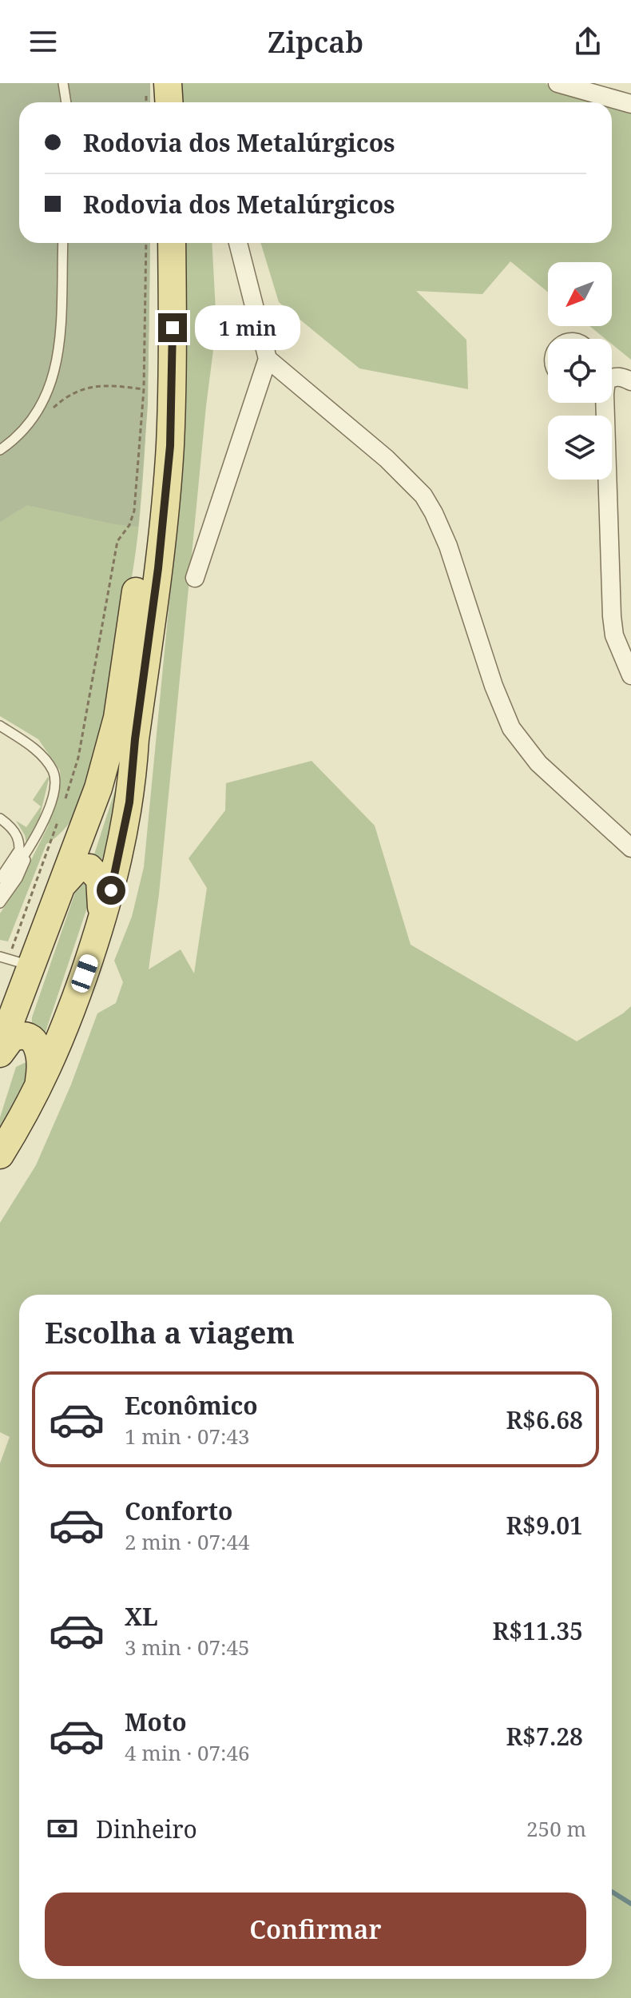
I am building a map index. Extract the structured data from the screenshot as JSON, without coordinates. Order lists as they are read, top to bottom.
{
  "north": "bottom left",
  "page": {
    "header": "Zipcab",
    "banner": ["Rodovia dos Metalúrgicos", "Rodovia dos Metalúrgicos"],
    "bubble": "1 min",
    "heading": "Escolha a viagem",
    "list": [
      {
        "name": "Econômico",
        "note": "1 min · 07:43",
        "value": "R$6.68"
      },
      {
        "name": "Conforto",
        "note": "2 min · 07:44",
        "value": "R$9.01"
      },
      {
        "name": "XL",
        "note": "3 min · 07:45",
        "value": "R$11.35"
      },
      {
        "name": "Moto",
        "note": "4 min · 07:46",
        "value": "R$7.28"
      }
    ],
    "pay": ["Dinheiro", "250 m"],
    "buttons": "Confirmar"
  }
}
